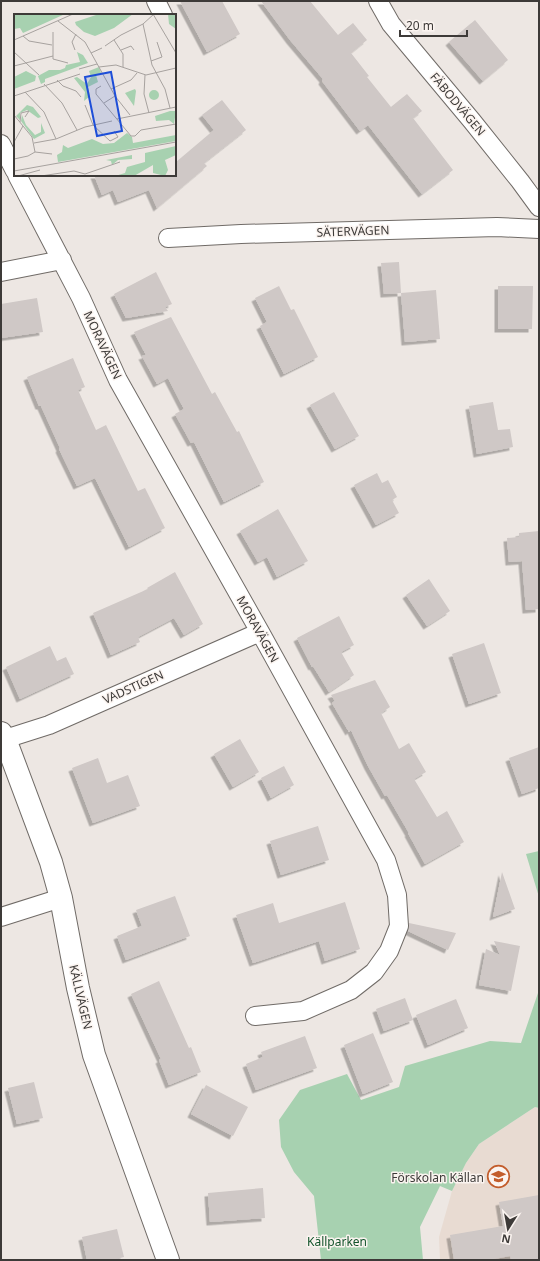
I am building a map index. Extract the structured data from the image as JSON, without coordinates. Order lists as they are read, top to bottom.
{
  "streets": {
    "street": [
      "FÄBODVÄGEN",
      "SÄTERVÄGEN",
      "MORAVÄGEN",
      "VADSTIGEN",
      "KÄLLVÄGEN"
    ]
  },
  "crossings": [
    ["MORAVÄGEN", "VADSTIGEN"],
    ["VADSTIGEN", "KÄLLVÄGEN"]
  ],
  "parks": ["Källparken"],
  "places": {
    "school or university": ["Förskolan Källan"]
  },
  "scale_bar": "20 m",
  "north": "bottom"
}
